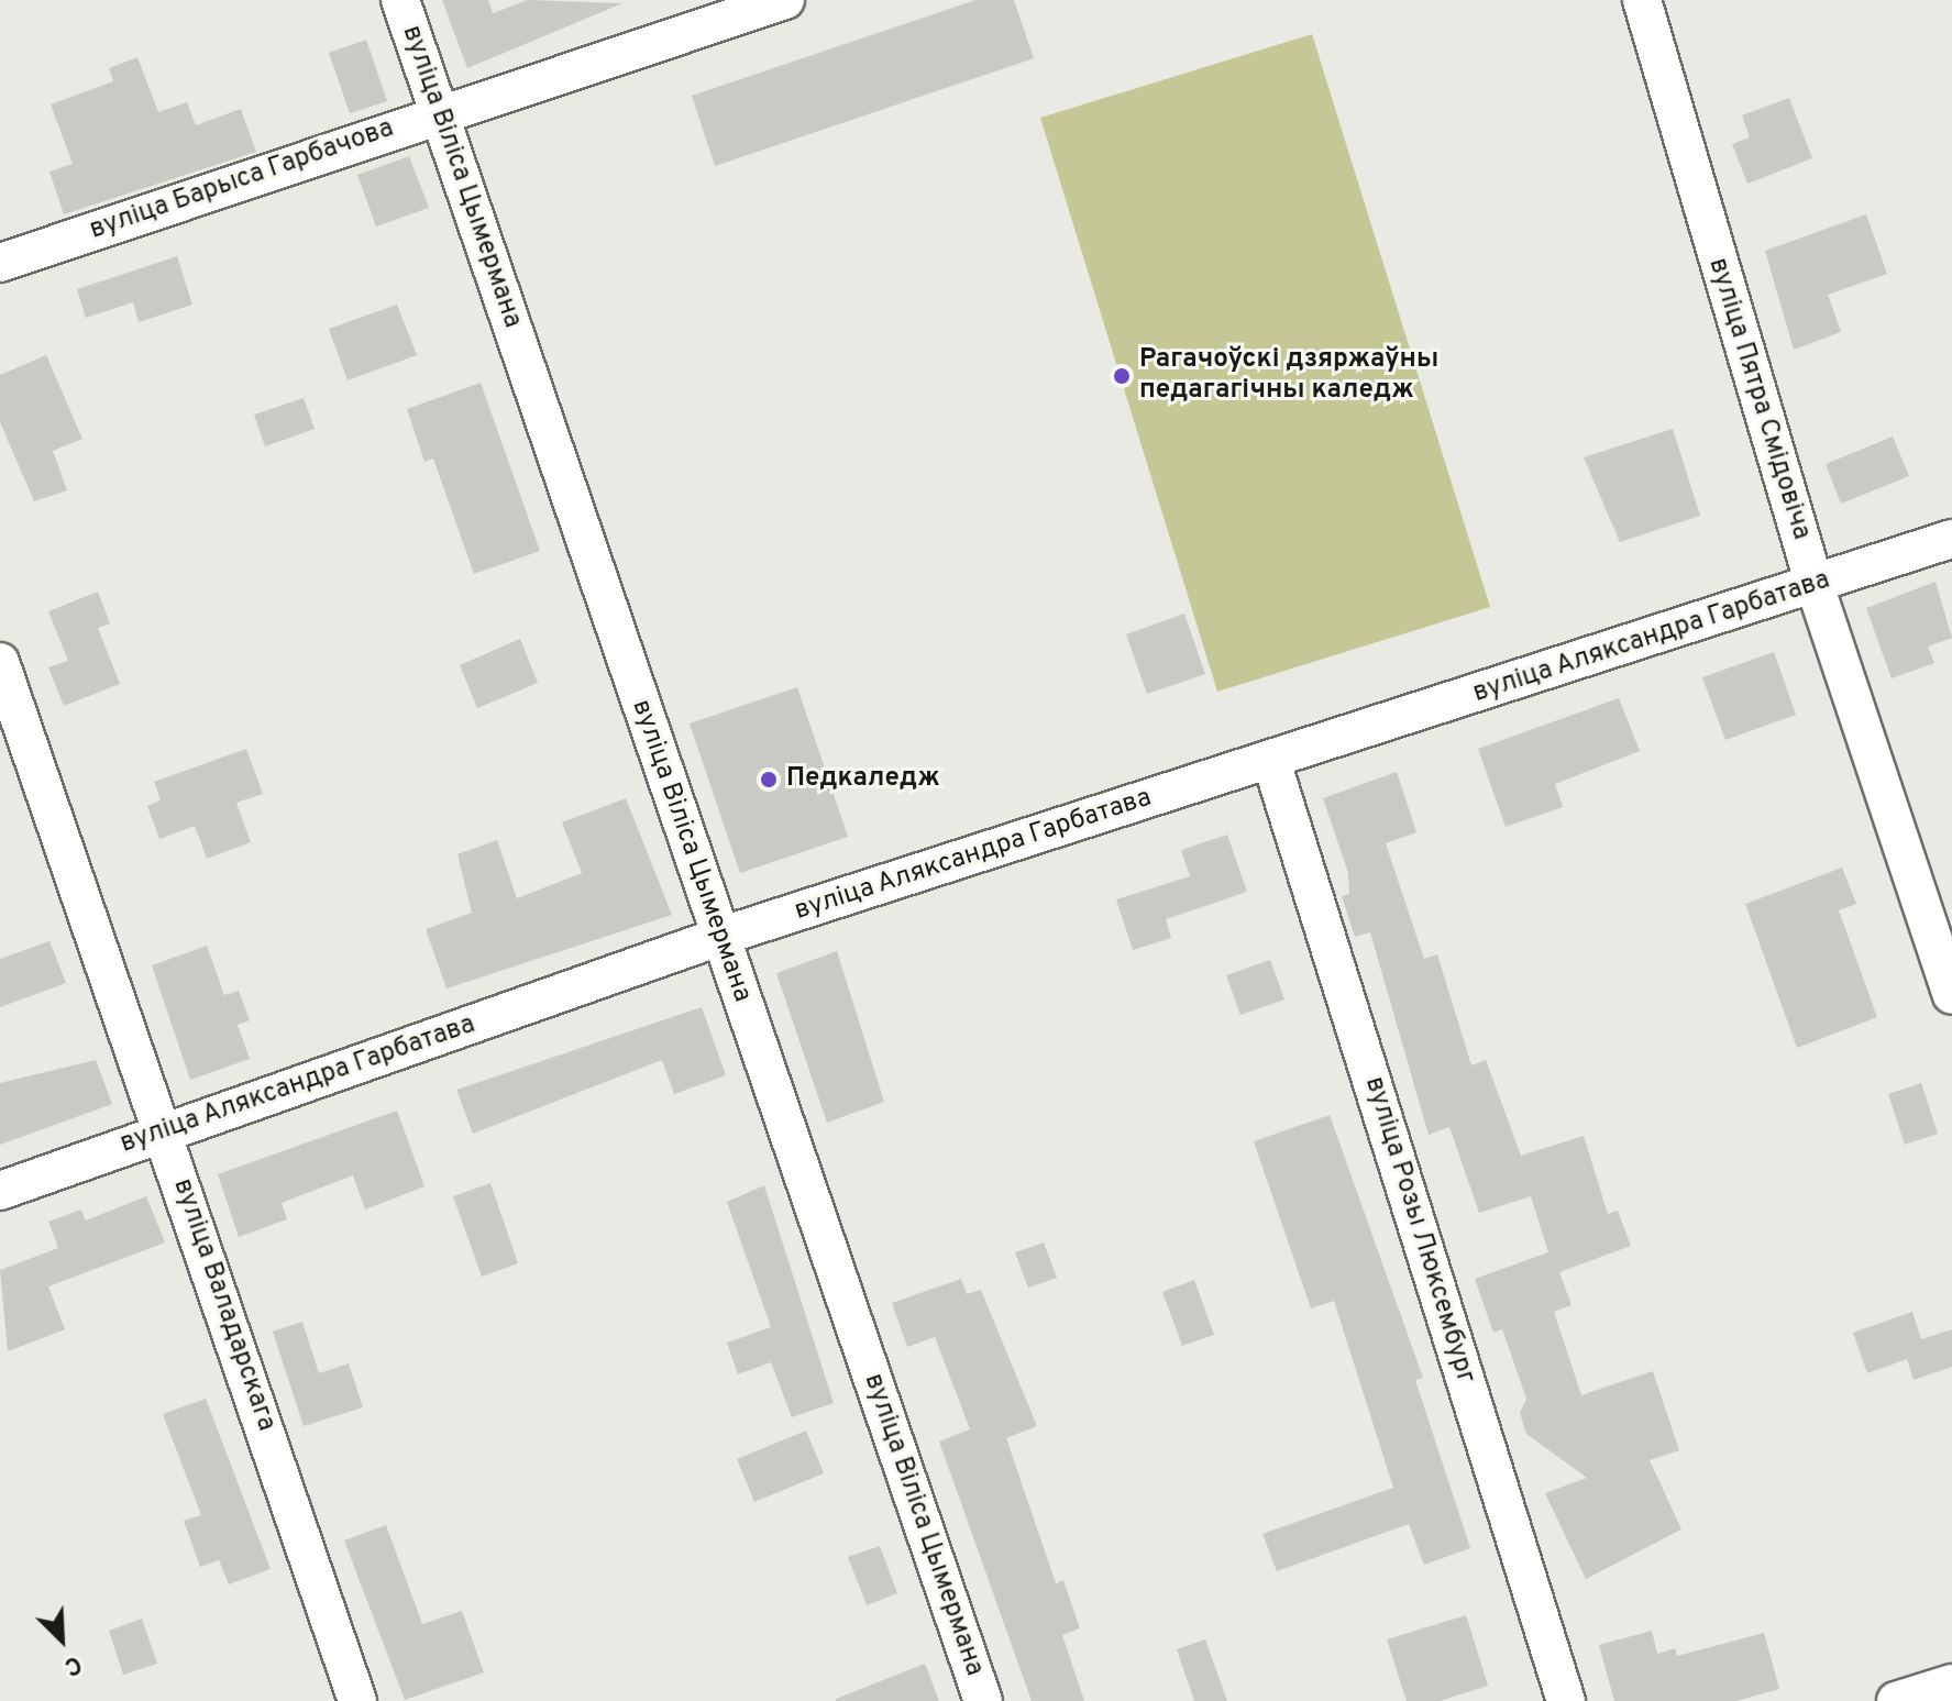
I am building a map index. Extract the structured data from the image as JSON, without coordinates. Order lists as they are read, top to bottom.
{
  "streets": {
    "street": [
      "вуліца Віліса Цымермана",
      "вуліца Барыса Гарбачова",
      "вуліца Пятра Смідовіча",
      "вуліца Аляксандра Гарбатава",
      "вуліца Розы Люксембург",
      "вуліца Валадарскага"
    ]
  },
  "crossings": [
    ["вуліца Віліса Цымермана", "вуліца Барыса Гарбачова"],
    ["вуліца Віліса Цымермана", "вуліца Аляксандра Гарбатава"],
    ["вуліца Пятра Смідовіча", "вуліца Аляксандра Гарбатава"],
    ["вуліца Аляксандра Гарбатава", "вуліца Розы Люксембург"],
    ["вуліца Аляксандра Гарбатава", "вуліца Валадарскага"]
  ],
  "places": ["Рагачоўскі дзяржаўны педагагічны каледж", "Педкаледж"],
  "north": "bottom right"
}
